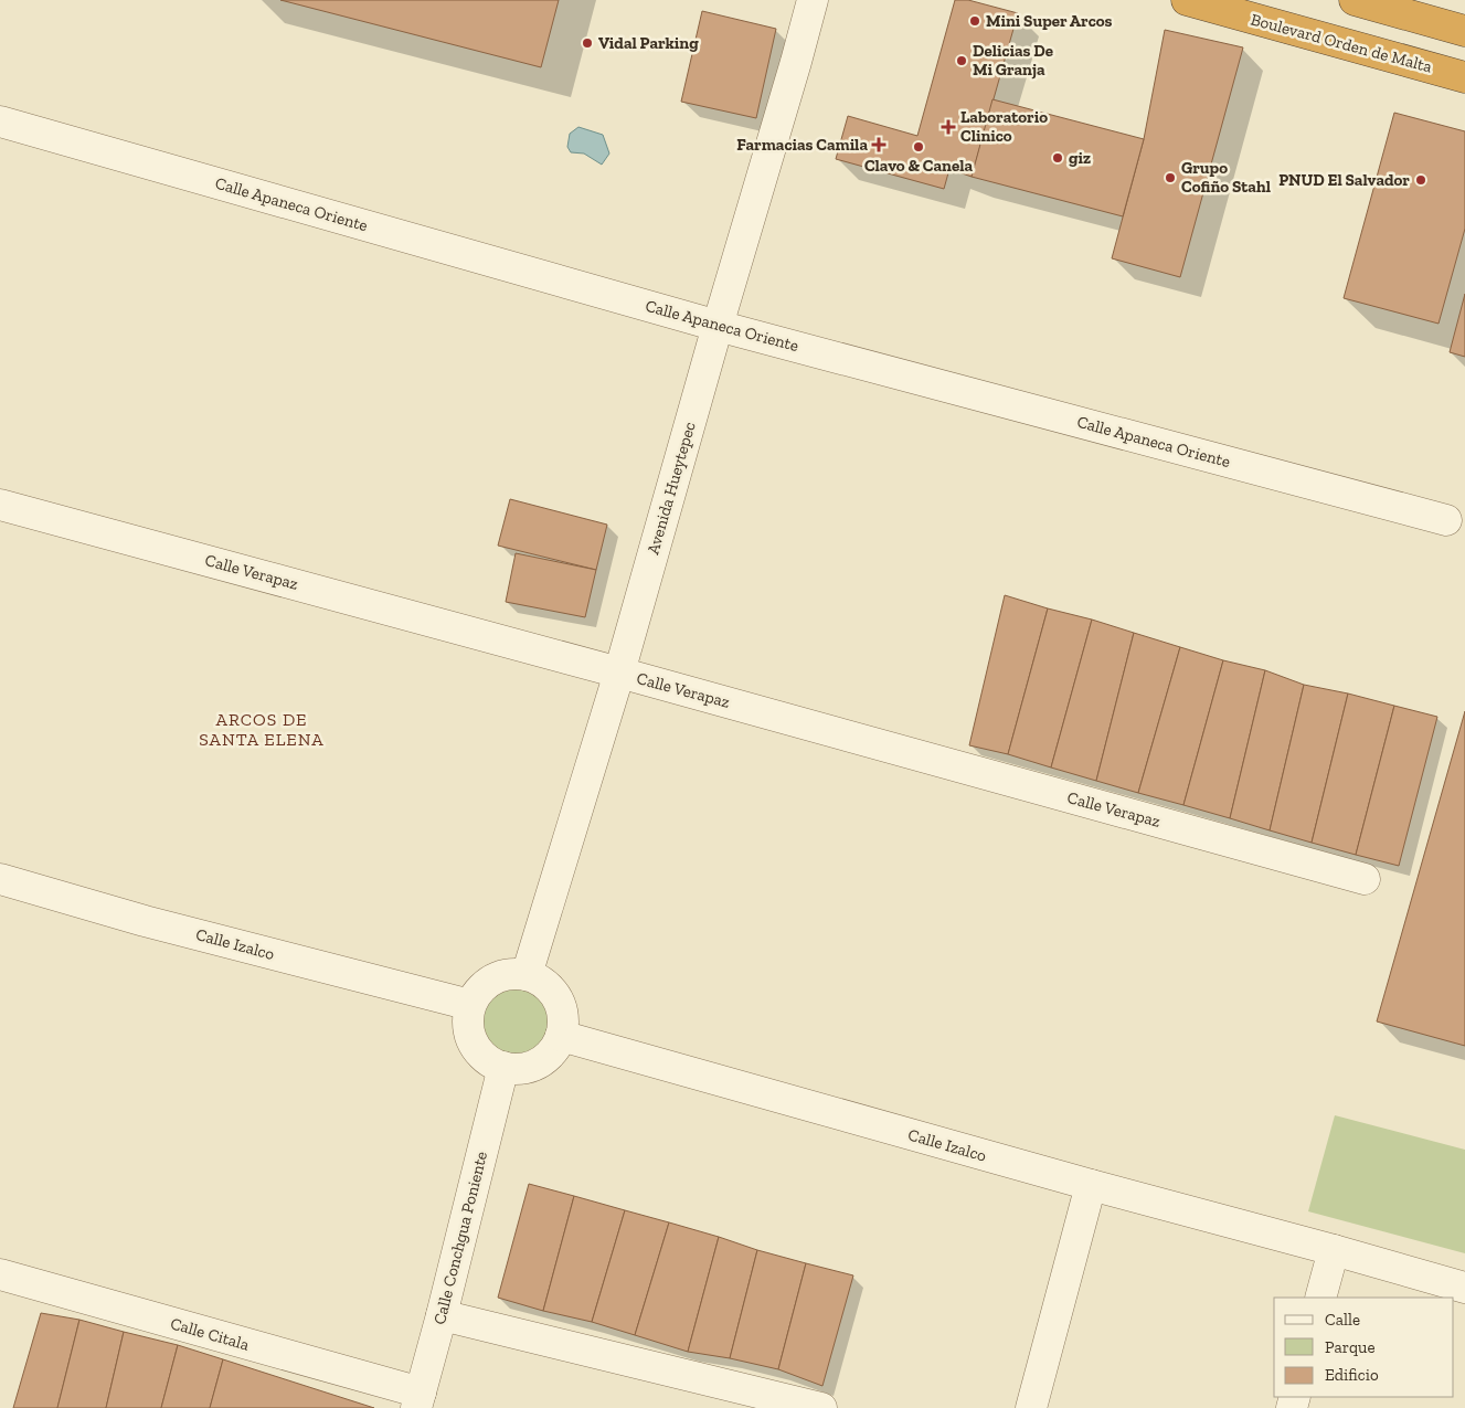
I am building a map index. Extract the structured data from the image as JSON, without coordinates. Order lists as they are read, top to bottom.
{
  "streets": {
    "highway": ["Boulevard Orden de Malta"],
    "street": [
      "Calle Apaneca Oriente",
      "Avenida Hueytepec",
      "Calle Verapaz",
      "Calle Izalco",
      "Calle Conchgua Poniente",
      "Calle Citala"
    ]
  },
  "crossings": [
    ["Calle Apaneca Oriente", "Avenida Hueytepec"],
    ["Avenida Hueytepec", "Calle Verapaz"],
    ["Avenida Hueytepec", "Calle Izalco"],
    ["Avenida Hueytepec", "Calle Conchgua Poniente"],
    ["Calle Izalco", "Calle Conchgua Poniente"],
    ["Calle Conchgua Poniente", "Calle Citala"]
  ],
  "districts": ["ARCOS DE SANTA ELENA"],
  "places": {
    "other": [
      "Mini Super Arcos",
      "Vidal Parking",
      "Delicias De Mi Granja",
      "Clavo & Canela",
      "giz",
      "Grupo Cofiño Stahl",
      "PNUD El Salvador"
    ],
    "health": ["Laboratorio Clinico", "Farmacias Camila"]
  },
  "legend": ["Calle", "Parque", "Edificio"]
}
